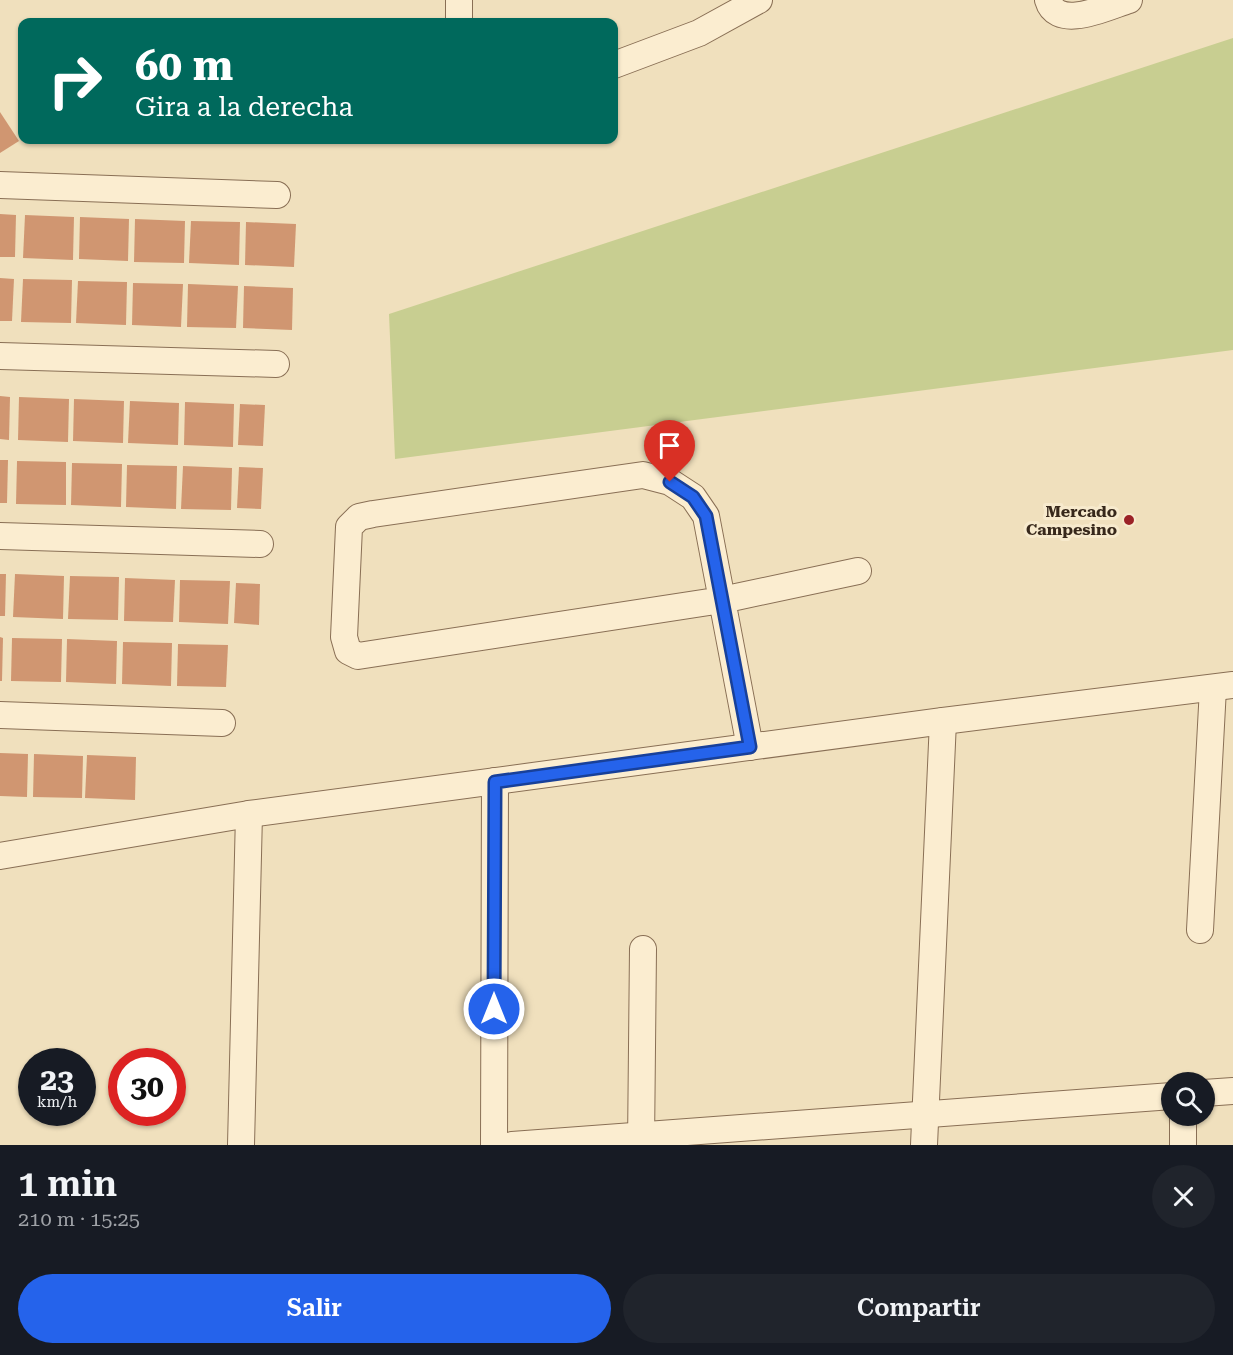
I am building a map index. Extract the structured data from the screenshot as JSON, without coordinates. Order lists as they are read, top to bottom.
{
  "places": ["Mercado Campesino"],
  "page": {
    "turn": ["60 m", "Gira a la derecha"],
    "speed": "23 km/h",
    "limit": "30",
    "heading": ["1 min", "210 m · 15:25"],
    "buttons": ["Salir", "Compartir"]
  }
}
